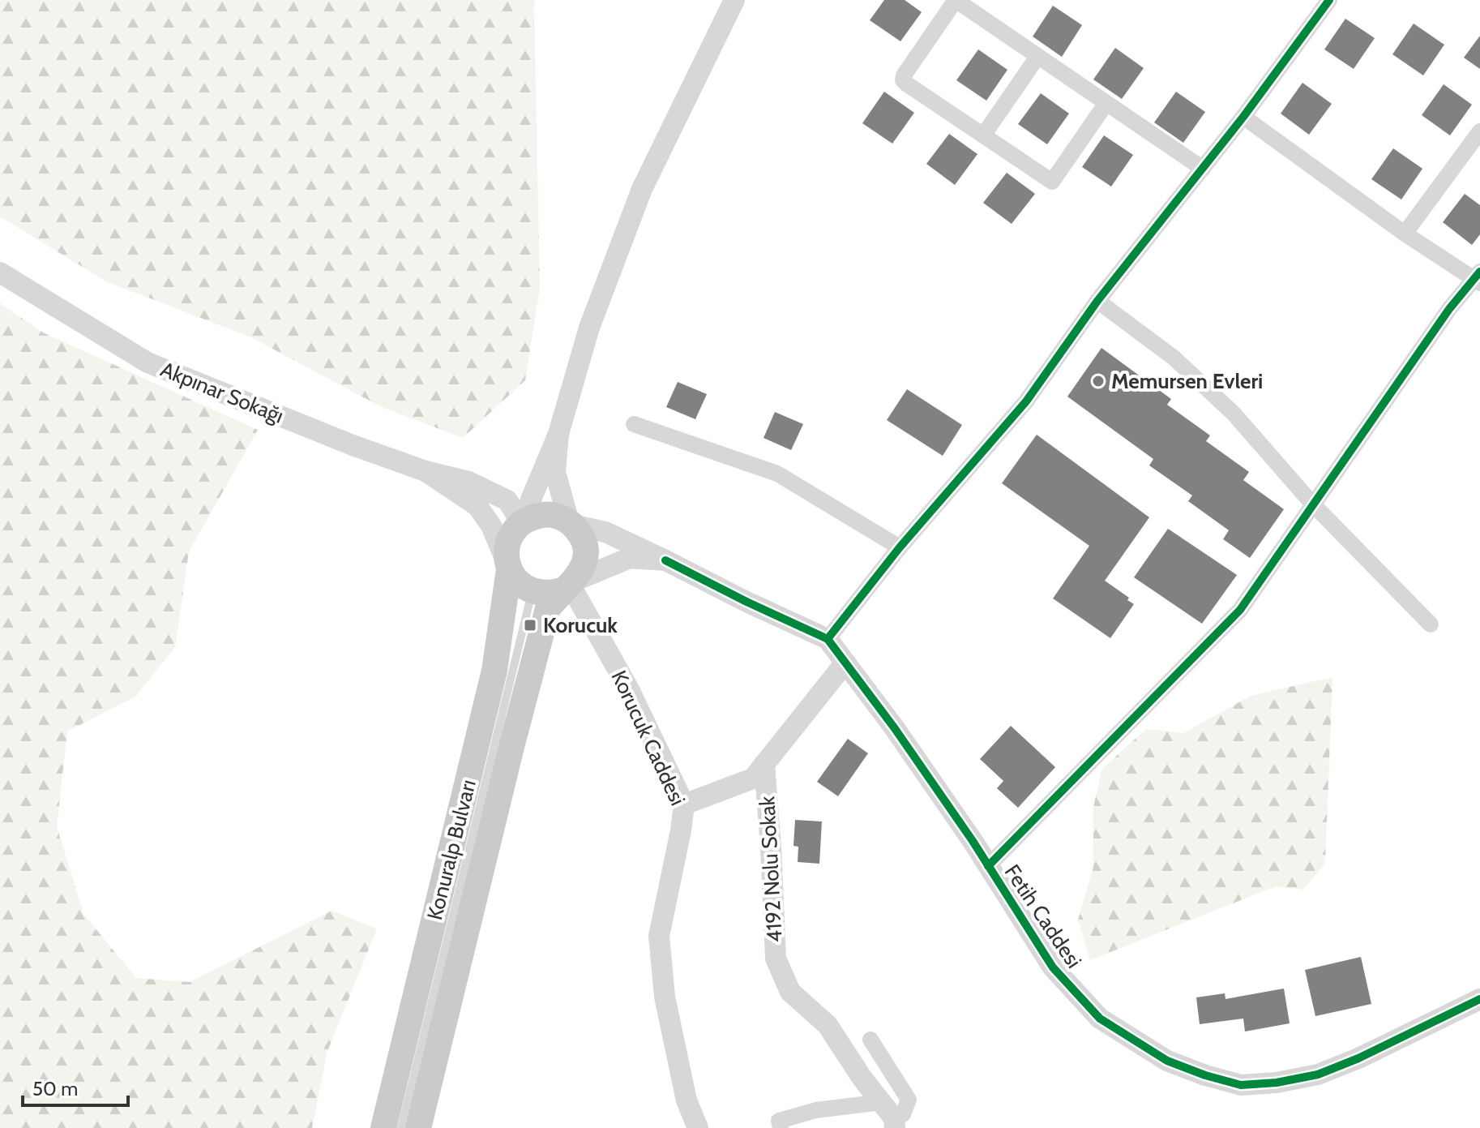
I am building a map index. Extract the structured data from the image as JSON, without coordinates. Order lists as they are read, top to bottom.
{
  "streets": {
    "main road": ["Konuralp Bulvarı"],
    "street": [
      "Akpınar Sokağı",
      "Korucuk Caddesi",
      "4192 Nolu Sokak",
      "Fetih Caddesi"
    ]
  },
  "crossings": [
    ["Akpınar Sokağı", "Korucuk Caddesi"],
    ["Akpınar Sokağı", "Konuralp Bulvarı"],
    ["Akpınar Sokağı", "Fetih Caddesi"],
    ["Korucuk Caddesi", "Konuralp Bulvarı"],
    ["Korucuk Caddesi", "Fetih Caddesi"],
    ["Konuralp Bulvarı", "Fetih Caddesi"]
  ],
  "places": {
    "other": ["Memursen Evleri"],
    "transit": ["Korucuk"]
  },
  "scale_bar": "50 m"
}
